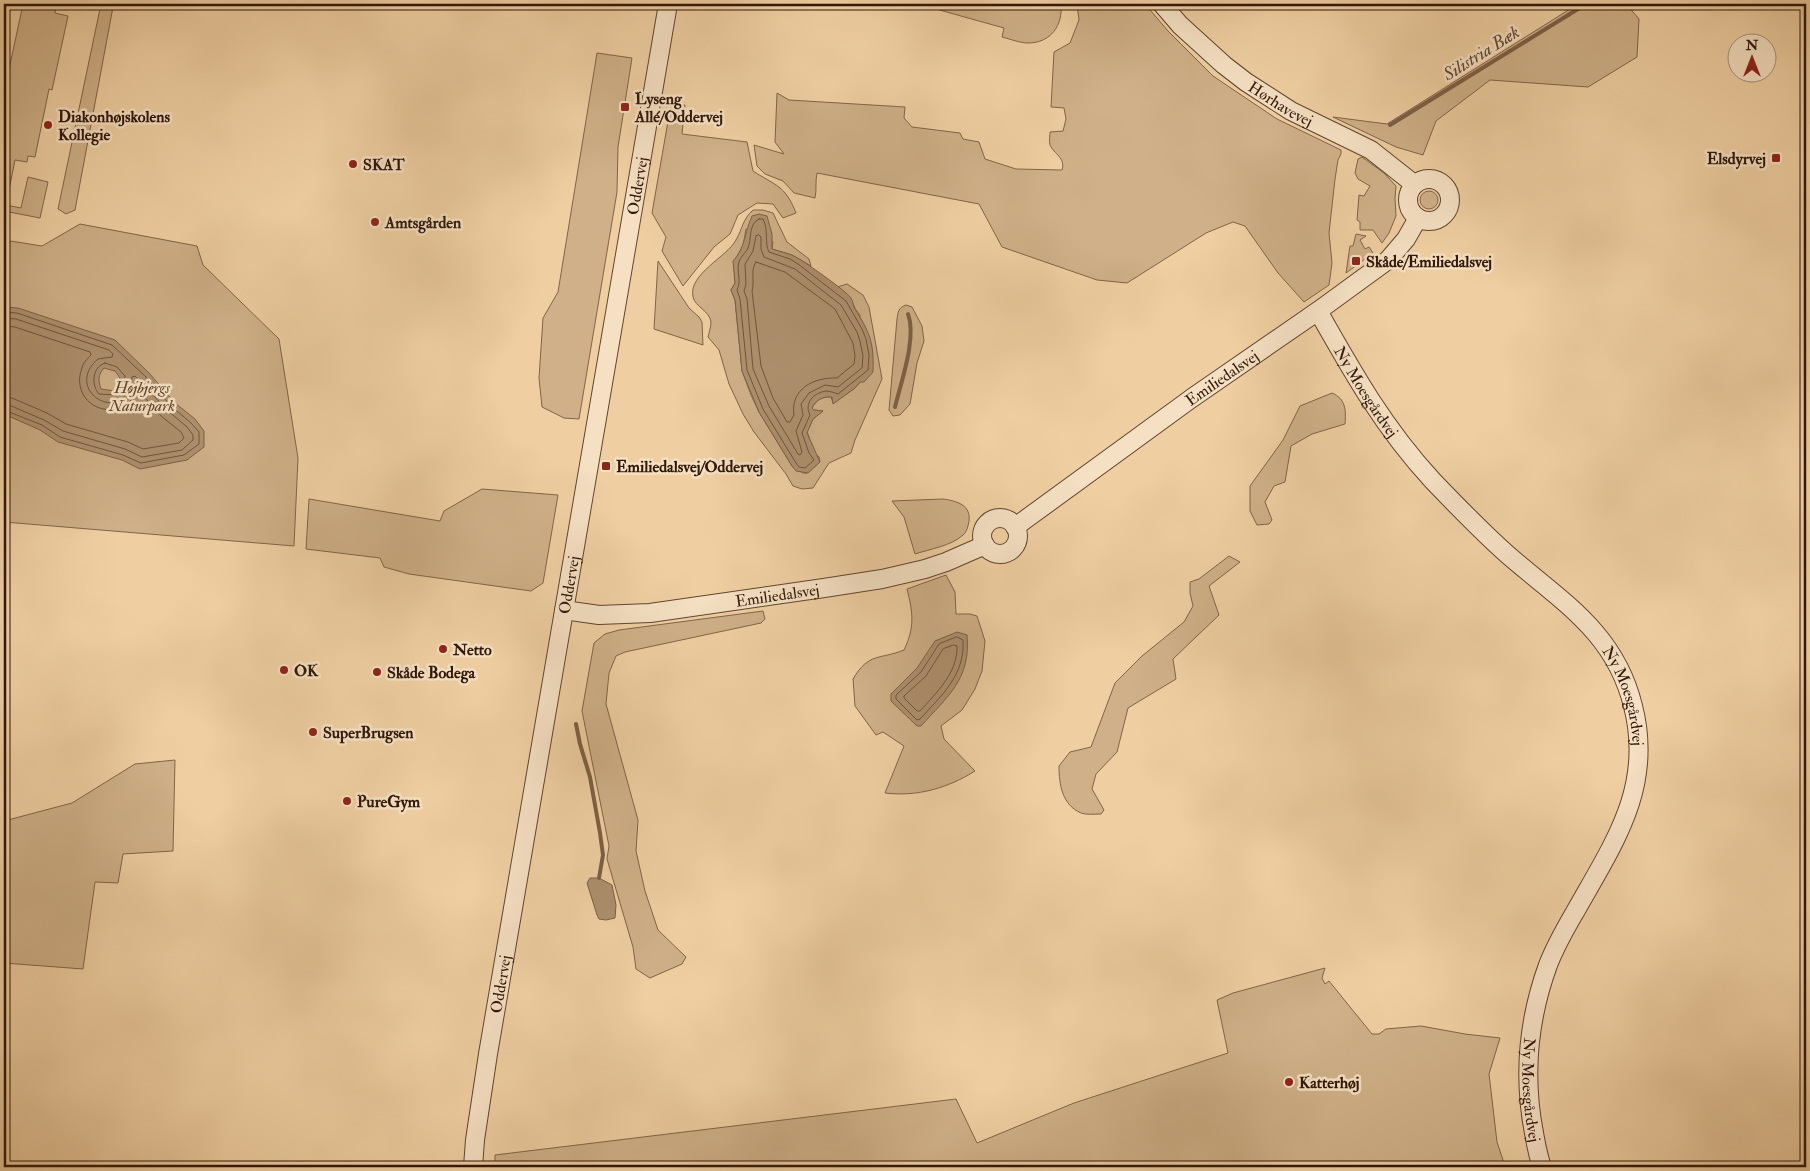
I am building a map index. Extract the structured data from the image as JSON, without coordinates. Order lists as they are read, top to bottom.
{
  "streets": {
    "street": [
      "Hørhavevej",
      "Oddervej",
      "Emiliedalsvej",
      "Ny Moesgårdvej"
    ]
  },
  "crossings": [
    ["Hørhavevej", "Emiliedalsvej"],
    ["Oddervej", "Emiliedalsvej"],
    ["Emiliedalsvej", "Ny Moesgårdvej"]
  ],
  "water": ["Silistria Bæk"],
  "parks": ["Højbjergs Naturpark"],
  "places": {
    "transit": [
      "Lyseng Allé/Oddervej",
      "Elsdyrvej",
      "Skåde/Emiliedalsvej",
      "Emiliedalsvej/Oddervej"
    ],
    "other": [
      "Diakonhøjskolens Kollegie",
      "SKAT",
      "Amtsgården",
      "Netto",
      "OK",
      "Skåde Bodega",
      "SuperBrugsen",
      "PureGym",
      "Katterhøj"
    ]
  },
  "north": "top"
}
